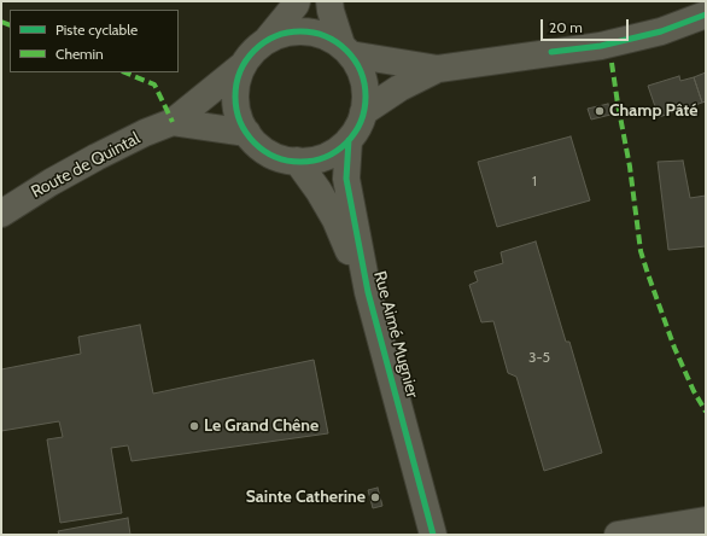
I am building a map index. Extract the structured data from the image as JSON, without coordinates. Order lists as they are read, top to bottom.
{
  "streets": {
    "street": ["Route de Quintal", "Rue Aimé Mugnier"]
  },
  "crossings": [
    ["Route de Quintal", "Rue Aimé Mugnier"]
  ],
  "places": ["Champ Pâté", "Le Grand Chêne", "Sainte Catherine"],
  "house_numbers": ["1", "3-5"],
  "legend": ["Piste cyclable", "Chemin"],
  "scale_bar": "20 m"
}
